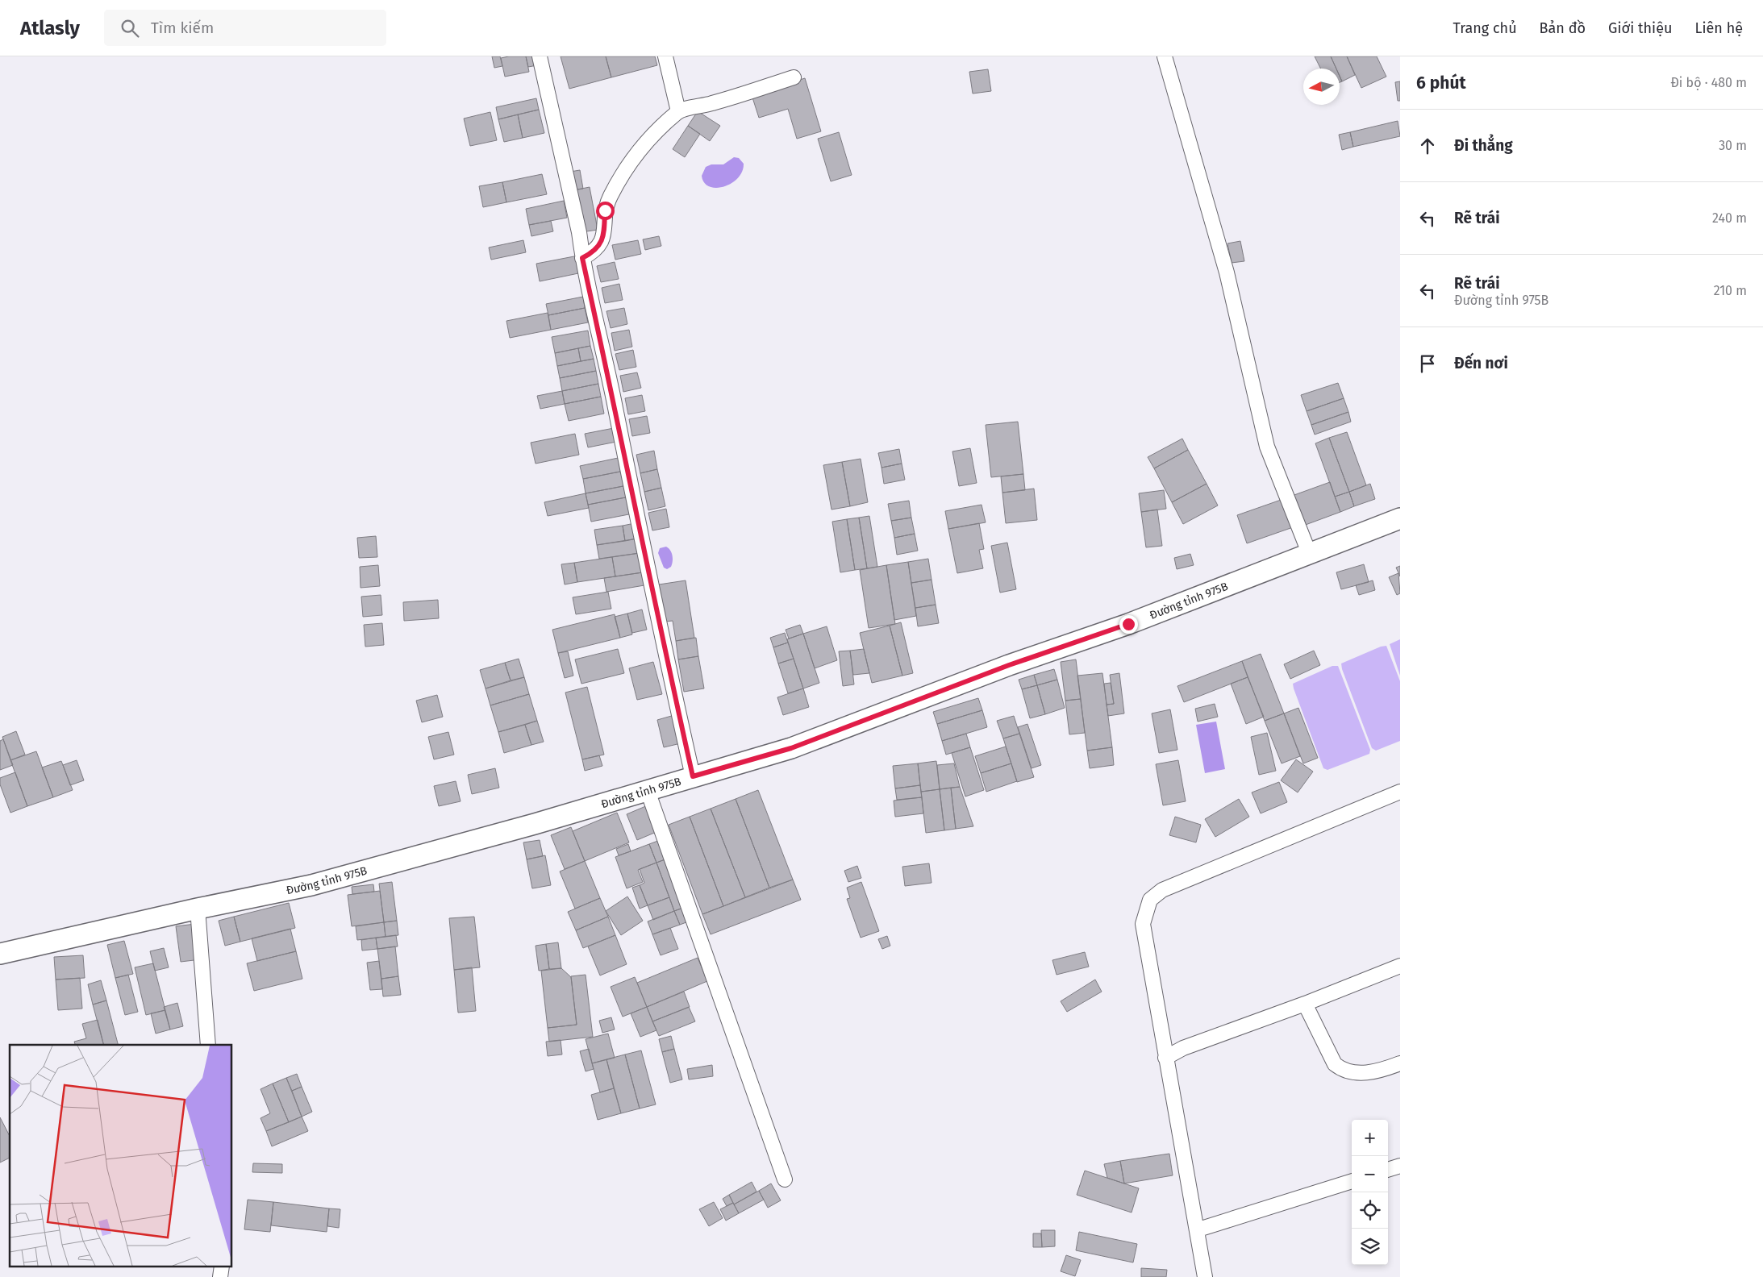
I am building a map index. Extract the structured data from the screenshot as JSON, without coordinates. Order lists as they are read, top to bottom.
{
  "streets": {
    "main road": ["Đường tỉnh 975B"]
  },
  "north": "left",
  "page": {
    "header": "Atlasly",
    "search": "Tìm kiếm",
    "nav": [
      "Trang chủ",
      "Bản đồ",
      "Giới thiệu",
      "Liên hệ"
    ],
    "heading": ["6 phút", "Đi bộ · 480 m"],
    "list": [
      ["Đi thẳng", "30 m"],
      ["Rẽ trái", "240 m"],
      ["Rẽ trái", "Đường tỉnh 975B", "210 m"],
      "Đến nơi"
    ],
    "map_buttons": ["+", "−"]
  }
}
